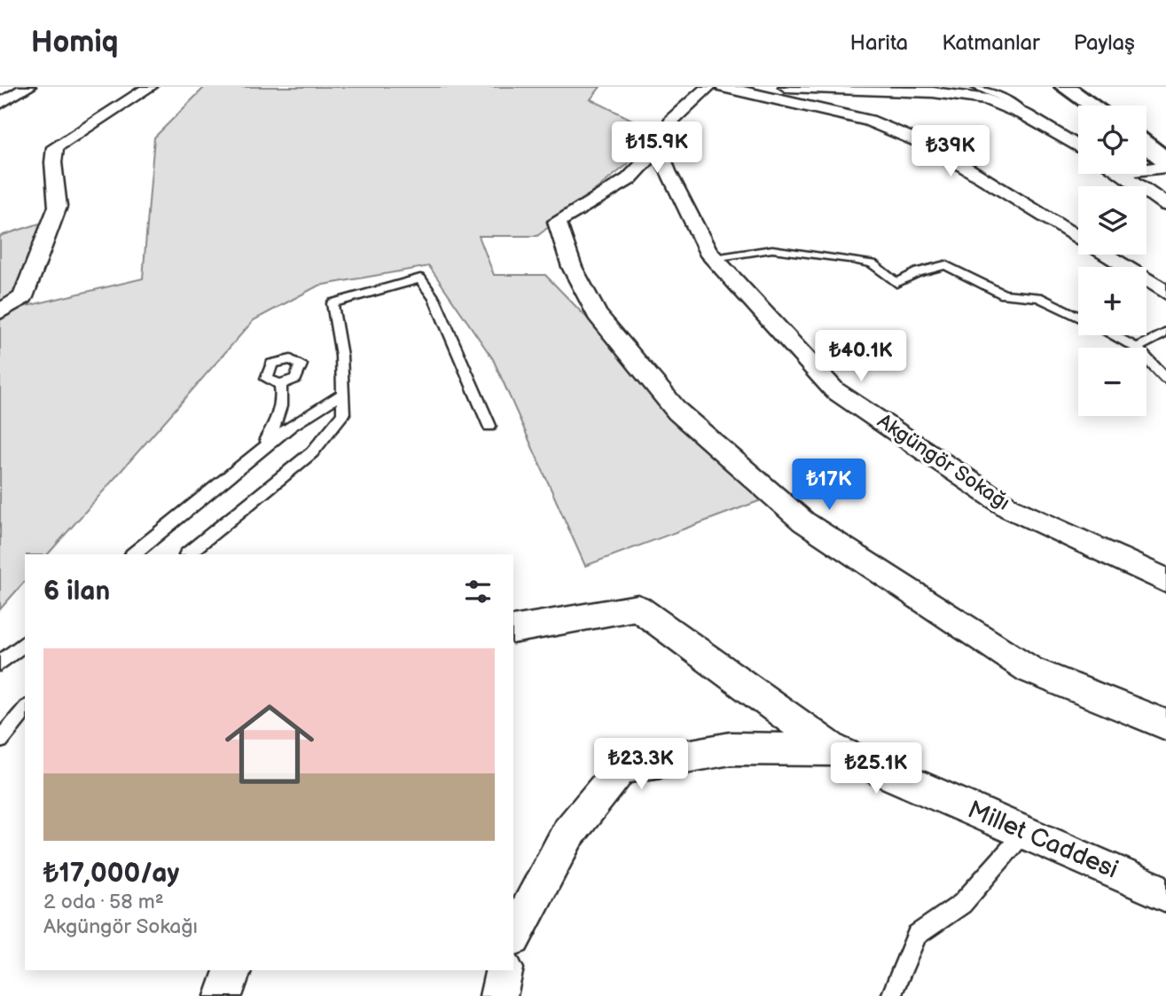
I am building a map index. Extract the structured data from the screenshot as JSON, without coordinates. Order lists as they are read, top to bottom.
{
  "streets": {
    "street": ["Akgüngör Sokağı", "Millet Caddesi"]
  },
  "page": {
    "header": "Homiq",
    "nav": ["Harita", "Katmanlar", "Paylaş"],
    "map_buttons": ["+", "−"],
    "price": [
      "₺15.9K",
      "₺39K",
      "₺40.1K",
      "₺17K",
      "₺23.3K",
      "₺25.1K"
    ],
    "heading": "6 ilan",
    "list": [
      {
        "name": "₺17,000/ay",
        "note": "2 oda · 58 m² · Akgüngör Sokağı"
      }
    ]
  }
}
